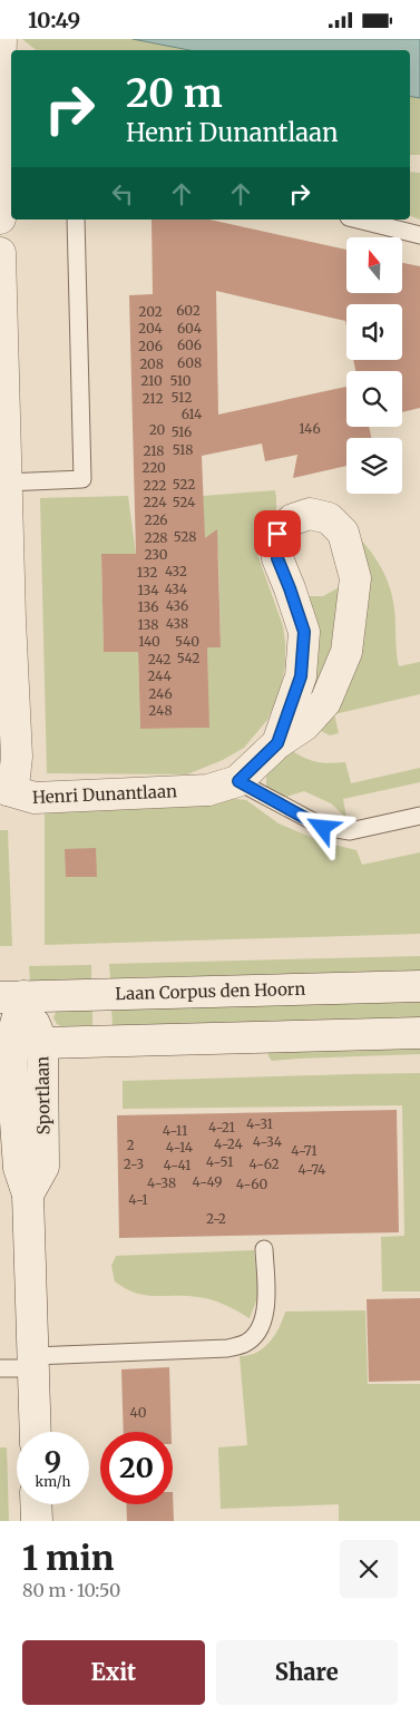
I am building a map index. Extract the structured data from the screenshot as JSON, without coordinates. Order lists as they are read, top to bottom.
{
  "streets": {
    "street": ["Henri Dunantlaan", "Laan Corpus den Hoorn", "Sportlaan"]
  },
  "crossings": [
    ["Laan Corpus den Hoorn", "Sportlaan"]
  ],
  "house_numbers": [
    "602",
    "202",
    "204",
    "604",
    "606",
    "206",
    "608",
    "208",
    "210",
    "510",
    "512",
    "212",
    "614",
    "146",
    "20",
    "516",
    "518",
    "218",
    "220",
    "522",
    "222",
    "224",
    "524",
    "226",
    "528",
    "228",
    "230",
    "432",
    "132",
    "434",
    "134",
    "436",
    "136",
    "438",
    "138",
    "140",
    "540",
    "542",
    "242",
    "244",
    "246",
    "248",
    "4-31",
    "4-21",
    "4-11",
    "4-34",
    "4-24",
    "2",
    "4-14",
    "4-71",
    "4-51",
    "2-3",
    "4-62",
    "4-41",
    "4-74",
    "4-49",
    "4-38",
    "4-60",
    "4-1",
    "2-2",
    "40"
  ],
  "north": "top",
  "page": {
    "status": "10:49",
    "turn": ["20 m", "Henri Dunantlaan"],
    "speed": "9 km/h",
    "limit": "20",
    "heading": ["1 min", "80 m · 10:50"],
    "buttons": ["Exit", "Share"]
  }
}
